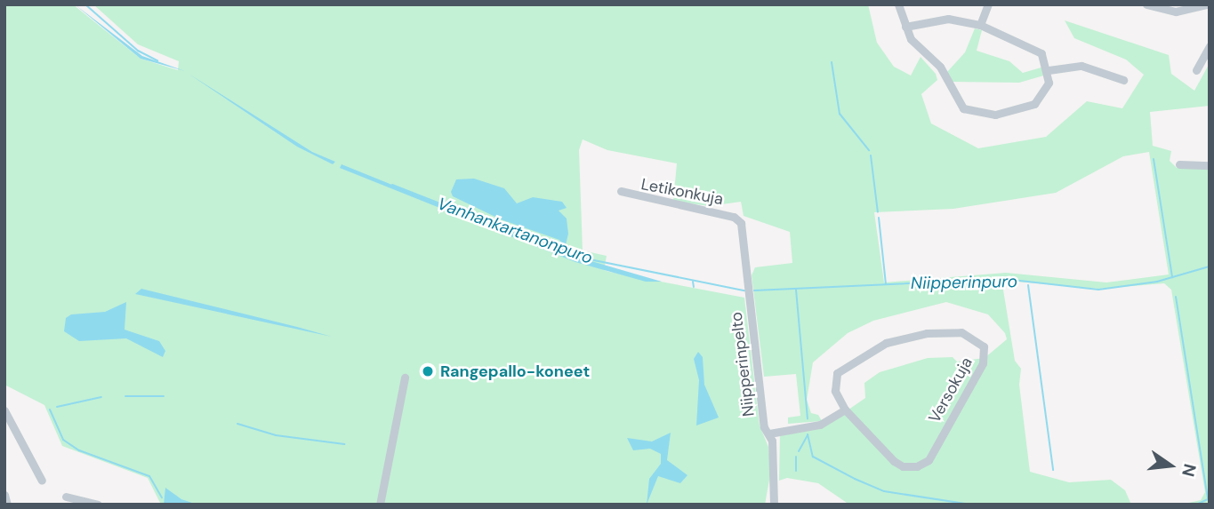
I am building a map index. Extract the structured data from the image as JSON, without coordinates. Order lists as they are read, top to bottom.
{
  "streets": {
    "street": ["Letikonkuja", "Niipperinpelto", "Versokuja"]
  },
  "crossings": [
    ["Letikonkuja", "Niipperinpelto"]
  ],
  "water": ["Vanhankartanonpuro", "Niipperinpuro"],
  "places": ["Rangepallo-koneet"],
  "north": "right"
}
